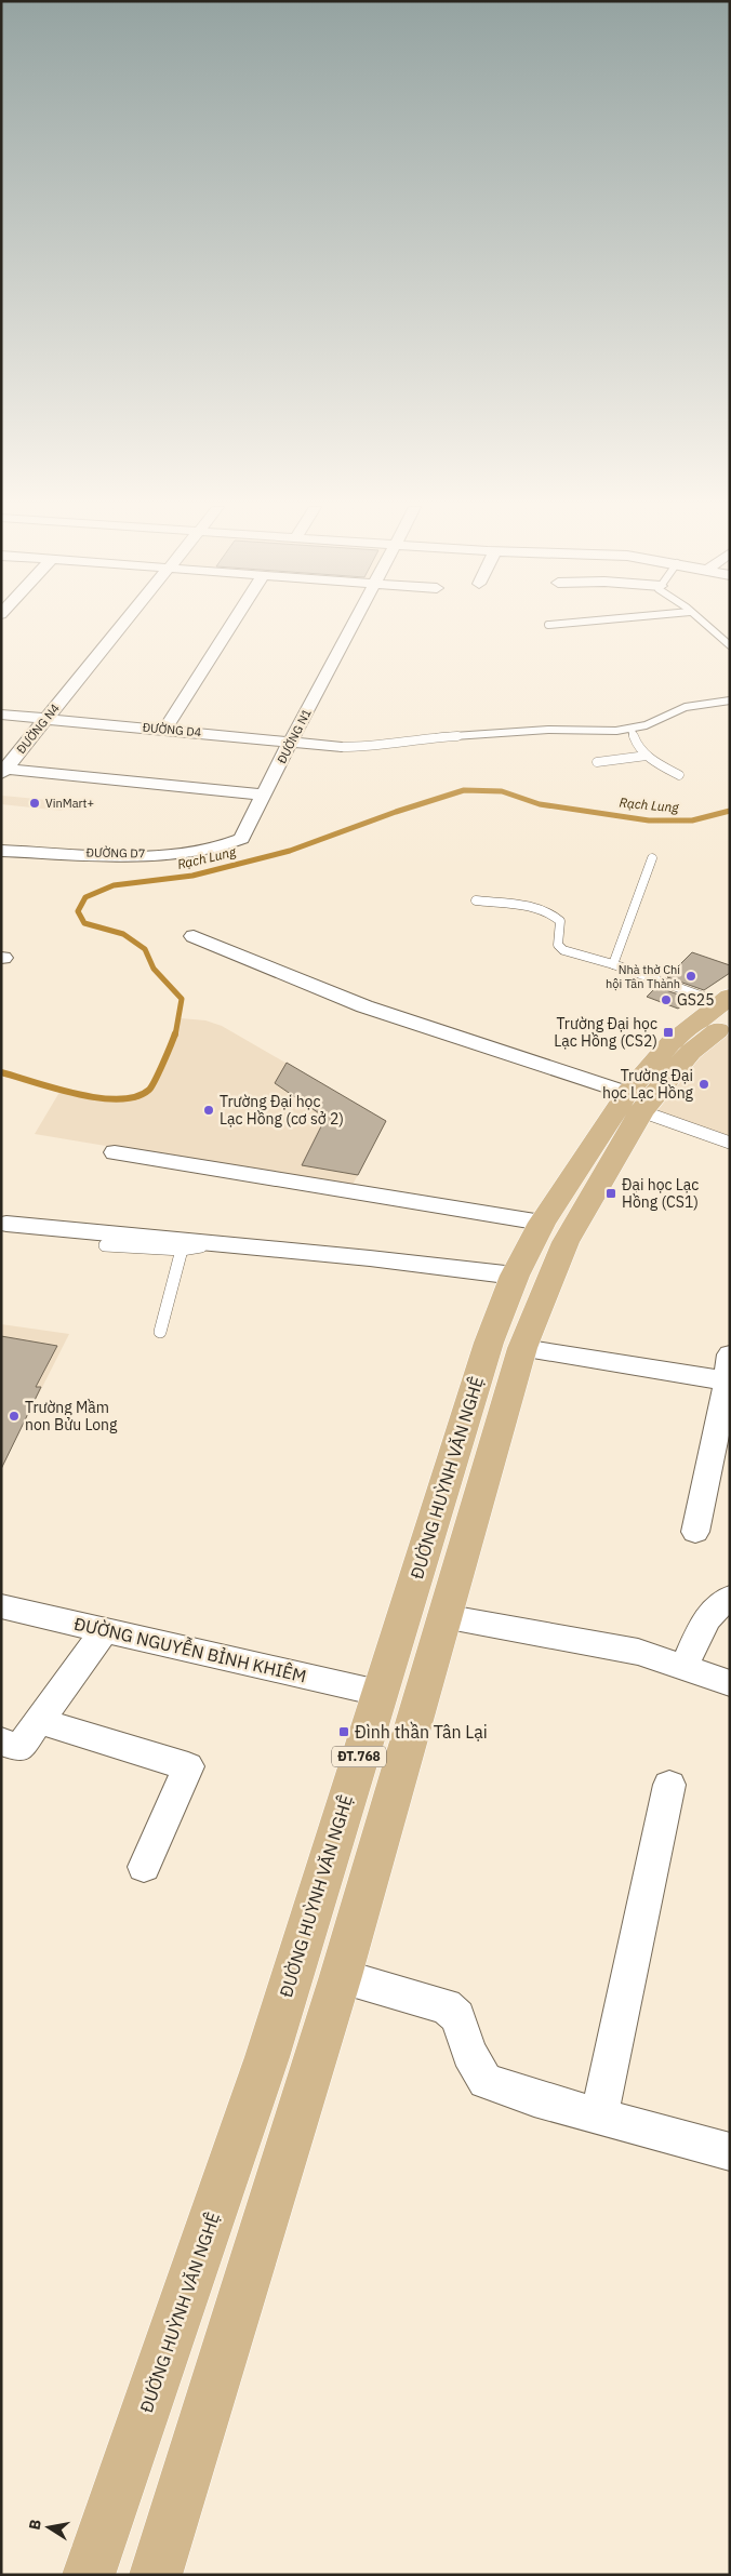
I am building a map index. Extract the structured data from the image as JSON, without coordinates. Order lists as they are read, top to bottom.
{
  "streets": {
    "main road": ["ĐƯỜNG HUỲNH VĂN NGHỆ", "ĐT.768"],
    "street": [
      "ĐƯỜNG N4",
      "ĐƯỜNG D4",
      "ĐƯỜNG N1",
      "ĐƯỜNG D7",
      "ĐƯỜNG NGUYỄN BỈNH KHIÊM"
    ]
  },
  "crossings": [
    ["ĐƯỜNG N4", "ĐƯỜNG D4"],
    ["ĐƯỜNG D4", "ĐƯỜNG N1"],
    ["ĐƯỜNG N1", "ĐƯỜNG D7"],
    ["ĐƯỜNG HUỲNH VĂN NGHỆ", "ĐƯỜNG NGUYỄN BỈNH KHIÊM"]
  ],
  "water": ["Rạch Lung"],
  "places": {
    "other": [
      "VinMart+",
      "Nhà thờ Chi hội Tân Thành",
      "GS25",
      "Trường Đại học Lạc Hồng",
      "Trường Đại học Lạc Hồng (cơ sở 2)",
      "Trường Mầm non Bửu Long"
    ],
    "transit": ["Trường Đại học Lạc Hồng (CS2)", "Đại học Lạc Hồng (CS1)", "Đình thần Tân Lại"]
  },
  "north": "left"
}
